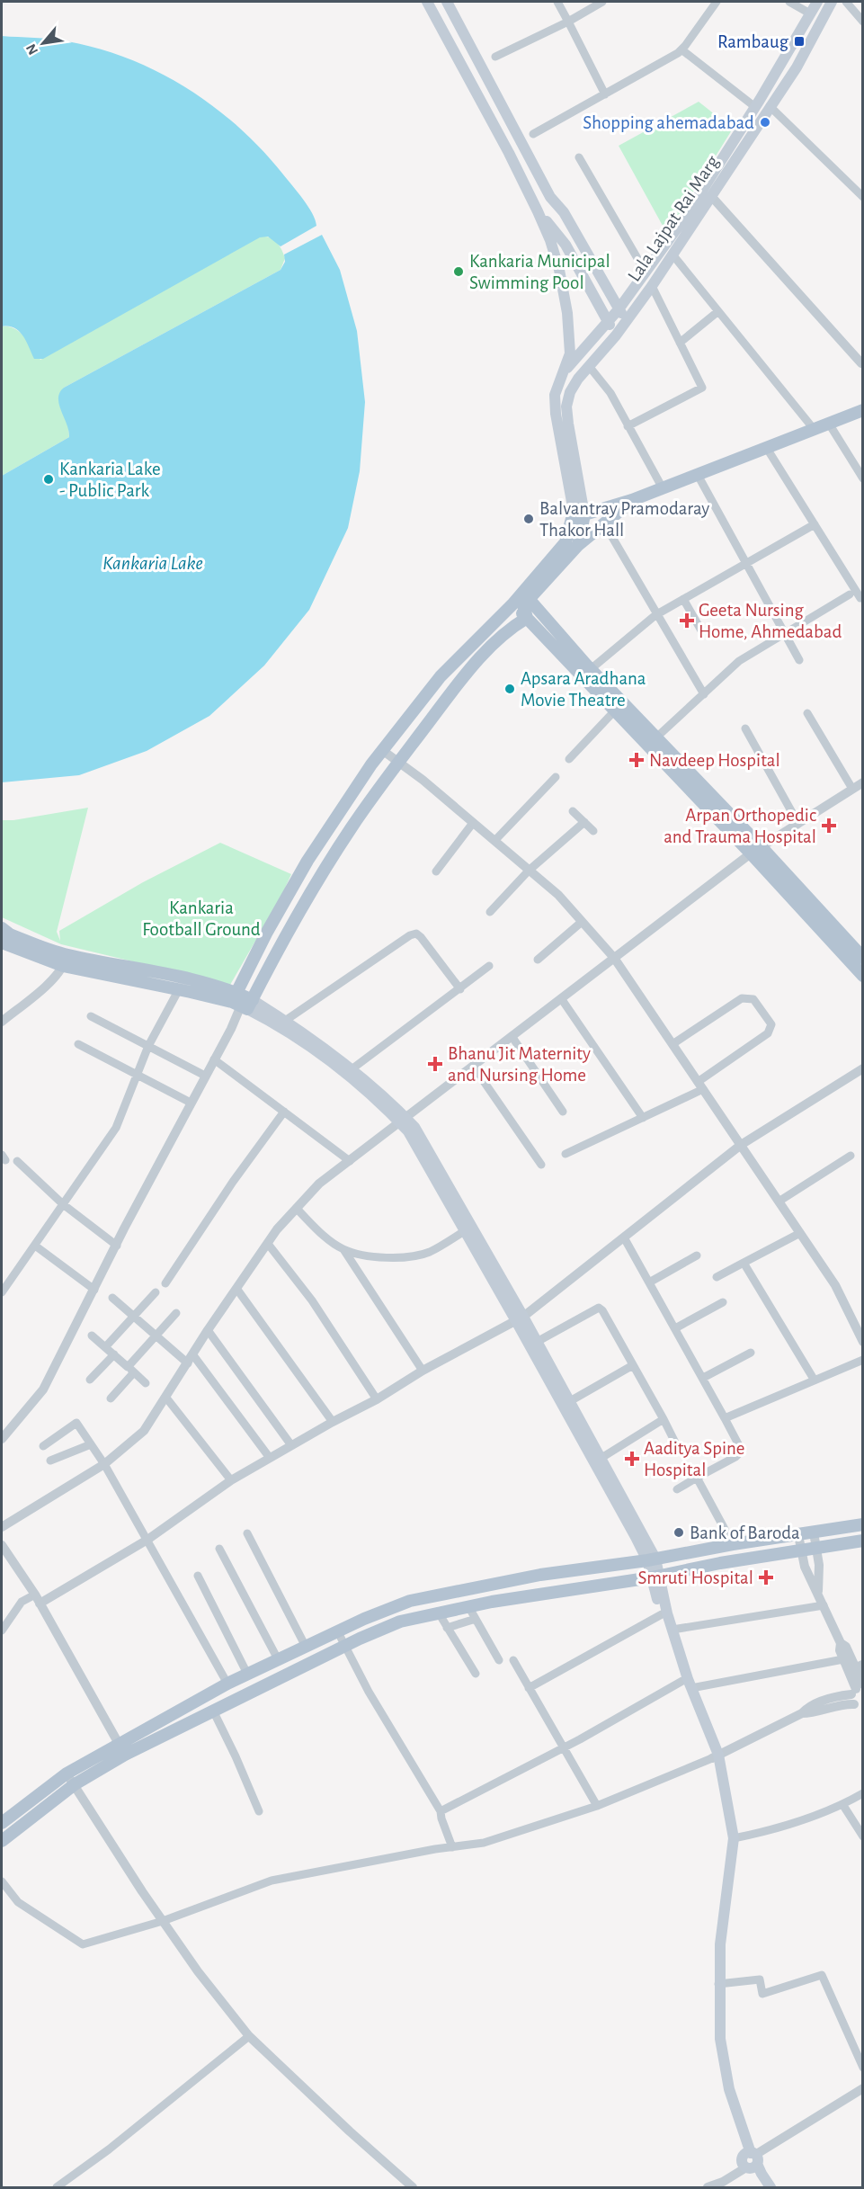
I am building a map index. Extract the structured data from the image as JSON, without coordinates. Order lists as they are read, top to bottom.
{
  "streets": {
    "main road": ["Lala Lajpat Rai Marg"]
  },
  "water": ["Kankaria Lake"],
  "parks": ["Kankaria Football Ground"],
  "places": {
    "transit": ["Rambaug"],
    "other": [
      "Shopping ahemadabad",
      "Kankaria Municipal Swimming Pool",
      "Kankaria Lake - Public Park",
      "Balvantray Pramodaray Thakor Hall",
      "Apsara Aradhana Movie Theatre",
      "Bank of Baroda"
    ],
    "health": [
      "Geeta Nursing Home, Ahmedabad",
      "Navdeep Hospital",
      "Arpan Orthopedic and Trauma Hospital",
      "Bhanu Jit Maternity and Nursing Home",
      "Aaditya Spine Hospital",
      "Smruti Hospital"
    ]
  },
  "north": "bottom left"
}
